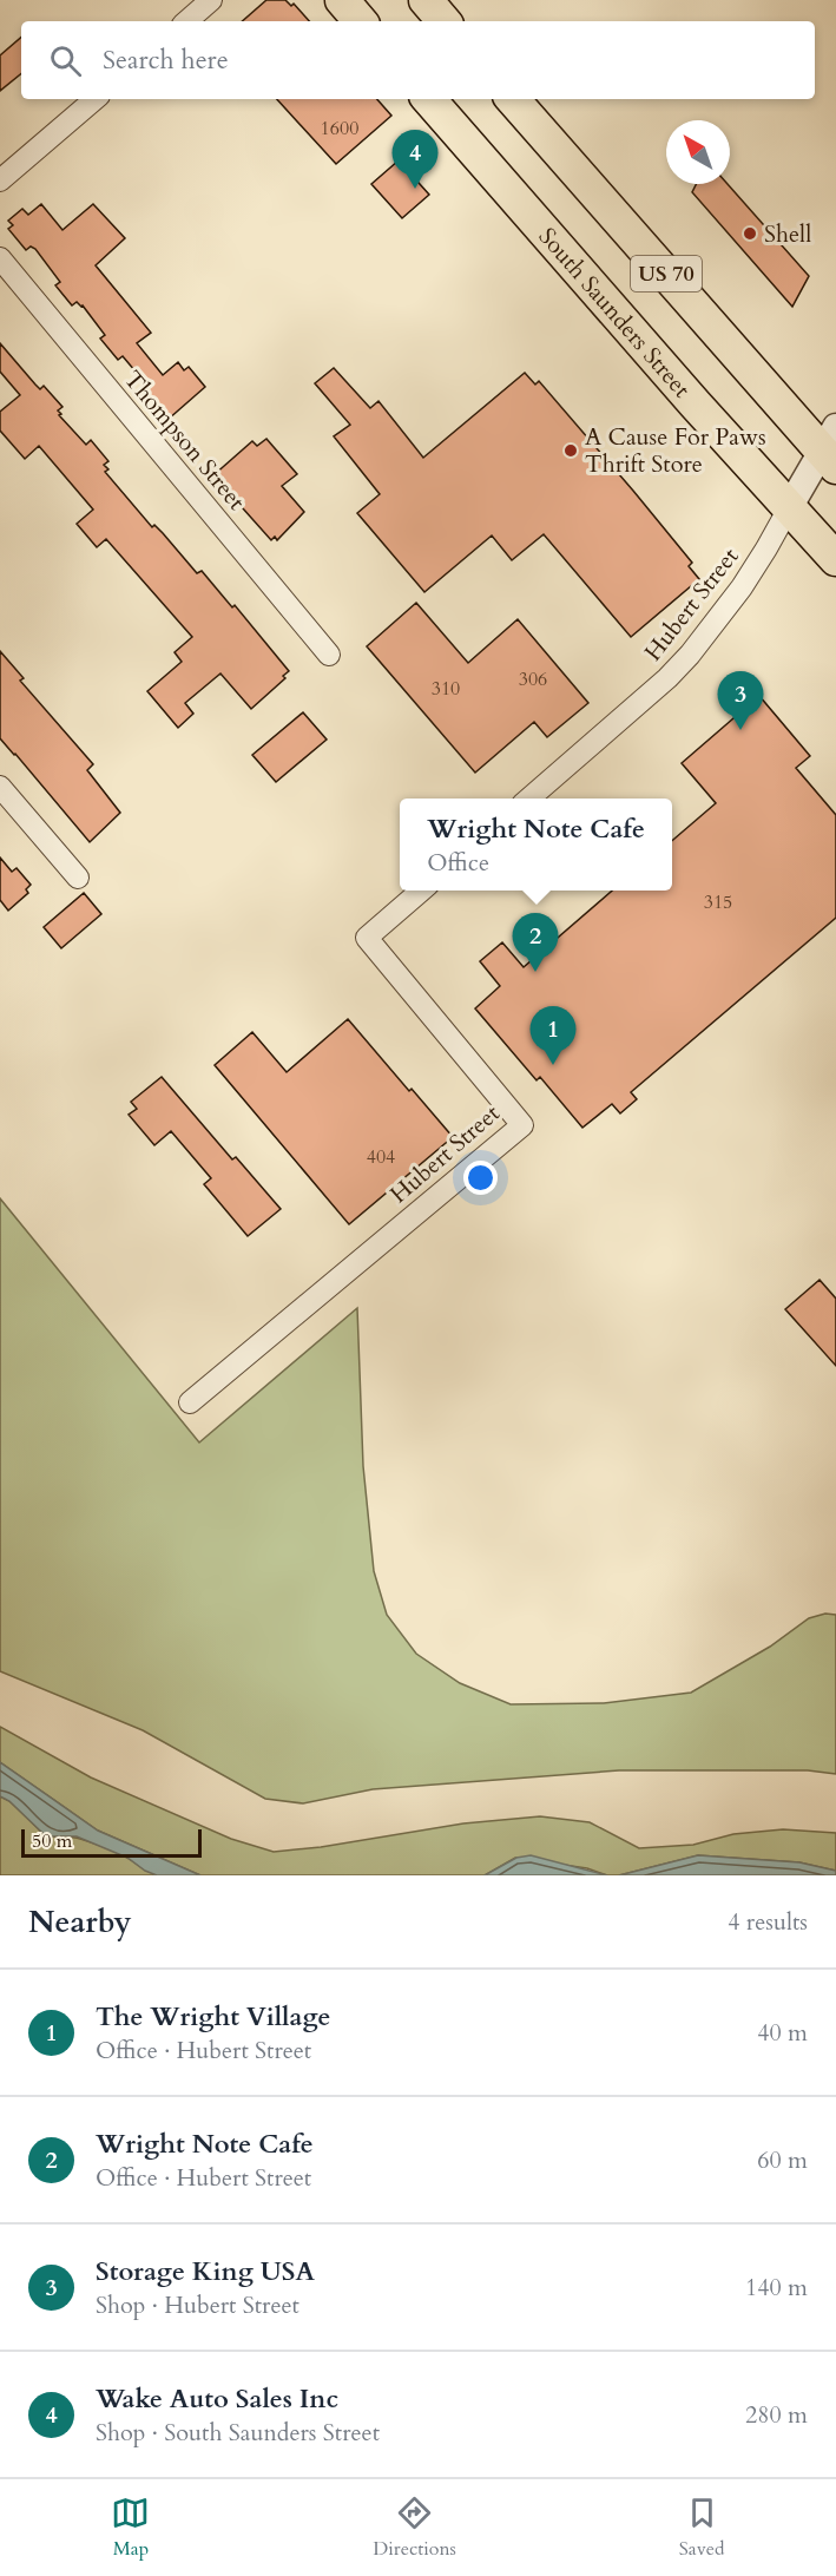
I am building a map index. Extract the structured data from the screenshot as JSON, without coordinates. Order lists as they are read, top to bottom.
{
  "streets": {
    "main road": ["US 70", "South Saunders Street"],
    "street": ["Thompson Street", "Hubert Street"]
  },
  "crossings": [
    ["South Saunders Street", "Hubert Street"]
  ],
  "places": ["Shell", "A Cause For Paws Thrift Store"],
  "house_numbers": [
    "1600",
    "306",
    "310",
    "315",
    "404"
  ],
  "scale_bar": "50 m",
  "north": "top left",
  "page": {
    "search": "Search here",
    "pins": [
      "4",
      "3",
      "2",
      "1"
    ],
    "popup": ["Wright Note Cafe", "Office"],
    "scale": "50 m",
    "heading": ["Nearby", "4 results"],
    "list": [
      {
        "mark": "1",
        "name": "The Wright Village",
        "note": "Office · Hubert Street",
        "value": "40 m"
      },
      {
        "mark": "2",
        "name": "Wright Note Cafe",
        "note": "Office · Hubert Street",
        "value": "60 m"
      },
      {
        "mark": "3",
        "name": "Storage King USA",
        "note": "Shop · Hubert Street",
        "value": "140 m"
      },
      {
        "mark": "4",
        "name": "Wake Auto Sales Inc",
        "note": "Shop · South Saunders Street",
        "value": "280 m"
      }
    ],
    "nav": ["Map", "Directions", "Saved"]
  }
}
